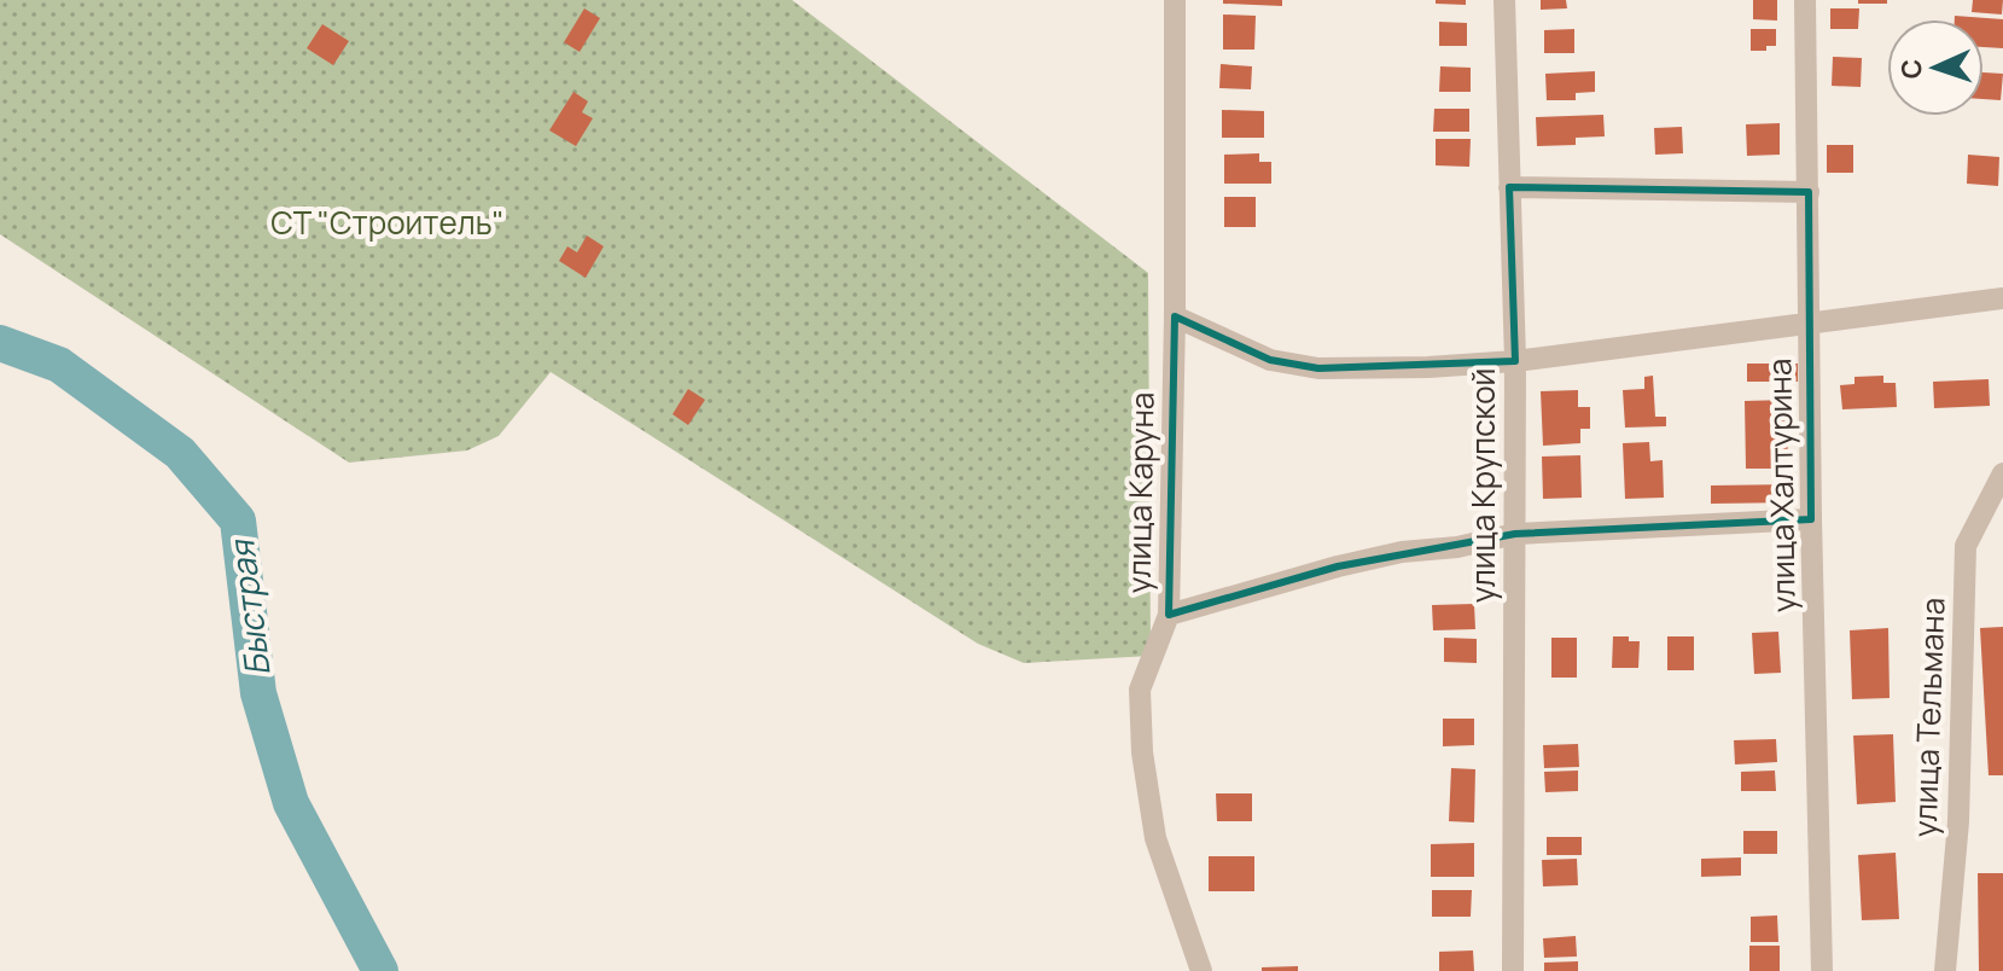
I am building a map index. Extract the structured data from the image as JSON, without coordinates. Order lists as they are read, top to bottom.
{
  "streets": {
    "street": [
      "улица Крупской",
      "улица Халтурина",
      "улица Каруна",
      "улица Тельмана"
    ]
  },
  "water": ["Быстрая"],
  "parks": ["СТ \"Строитель\""],
  "north": "left"
}
